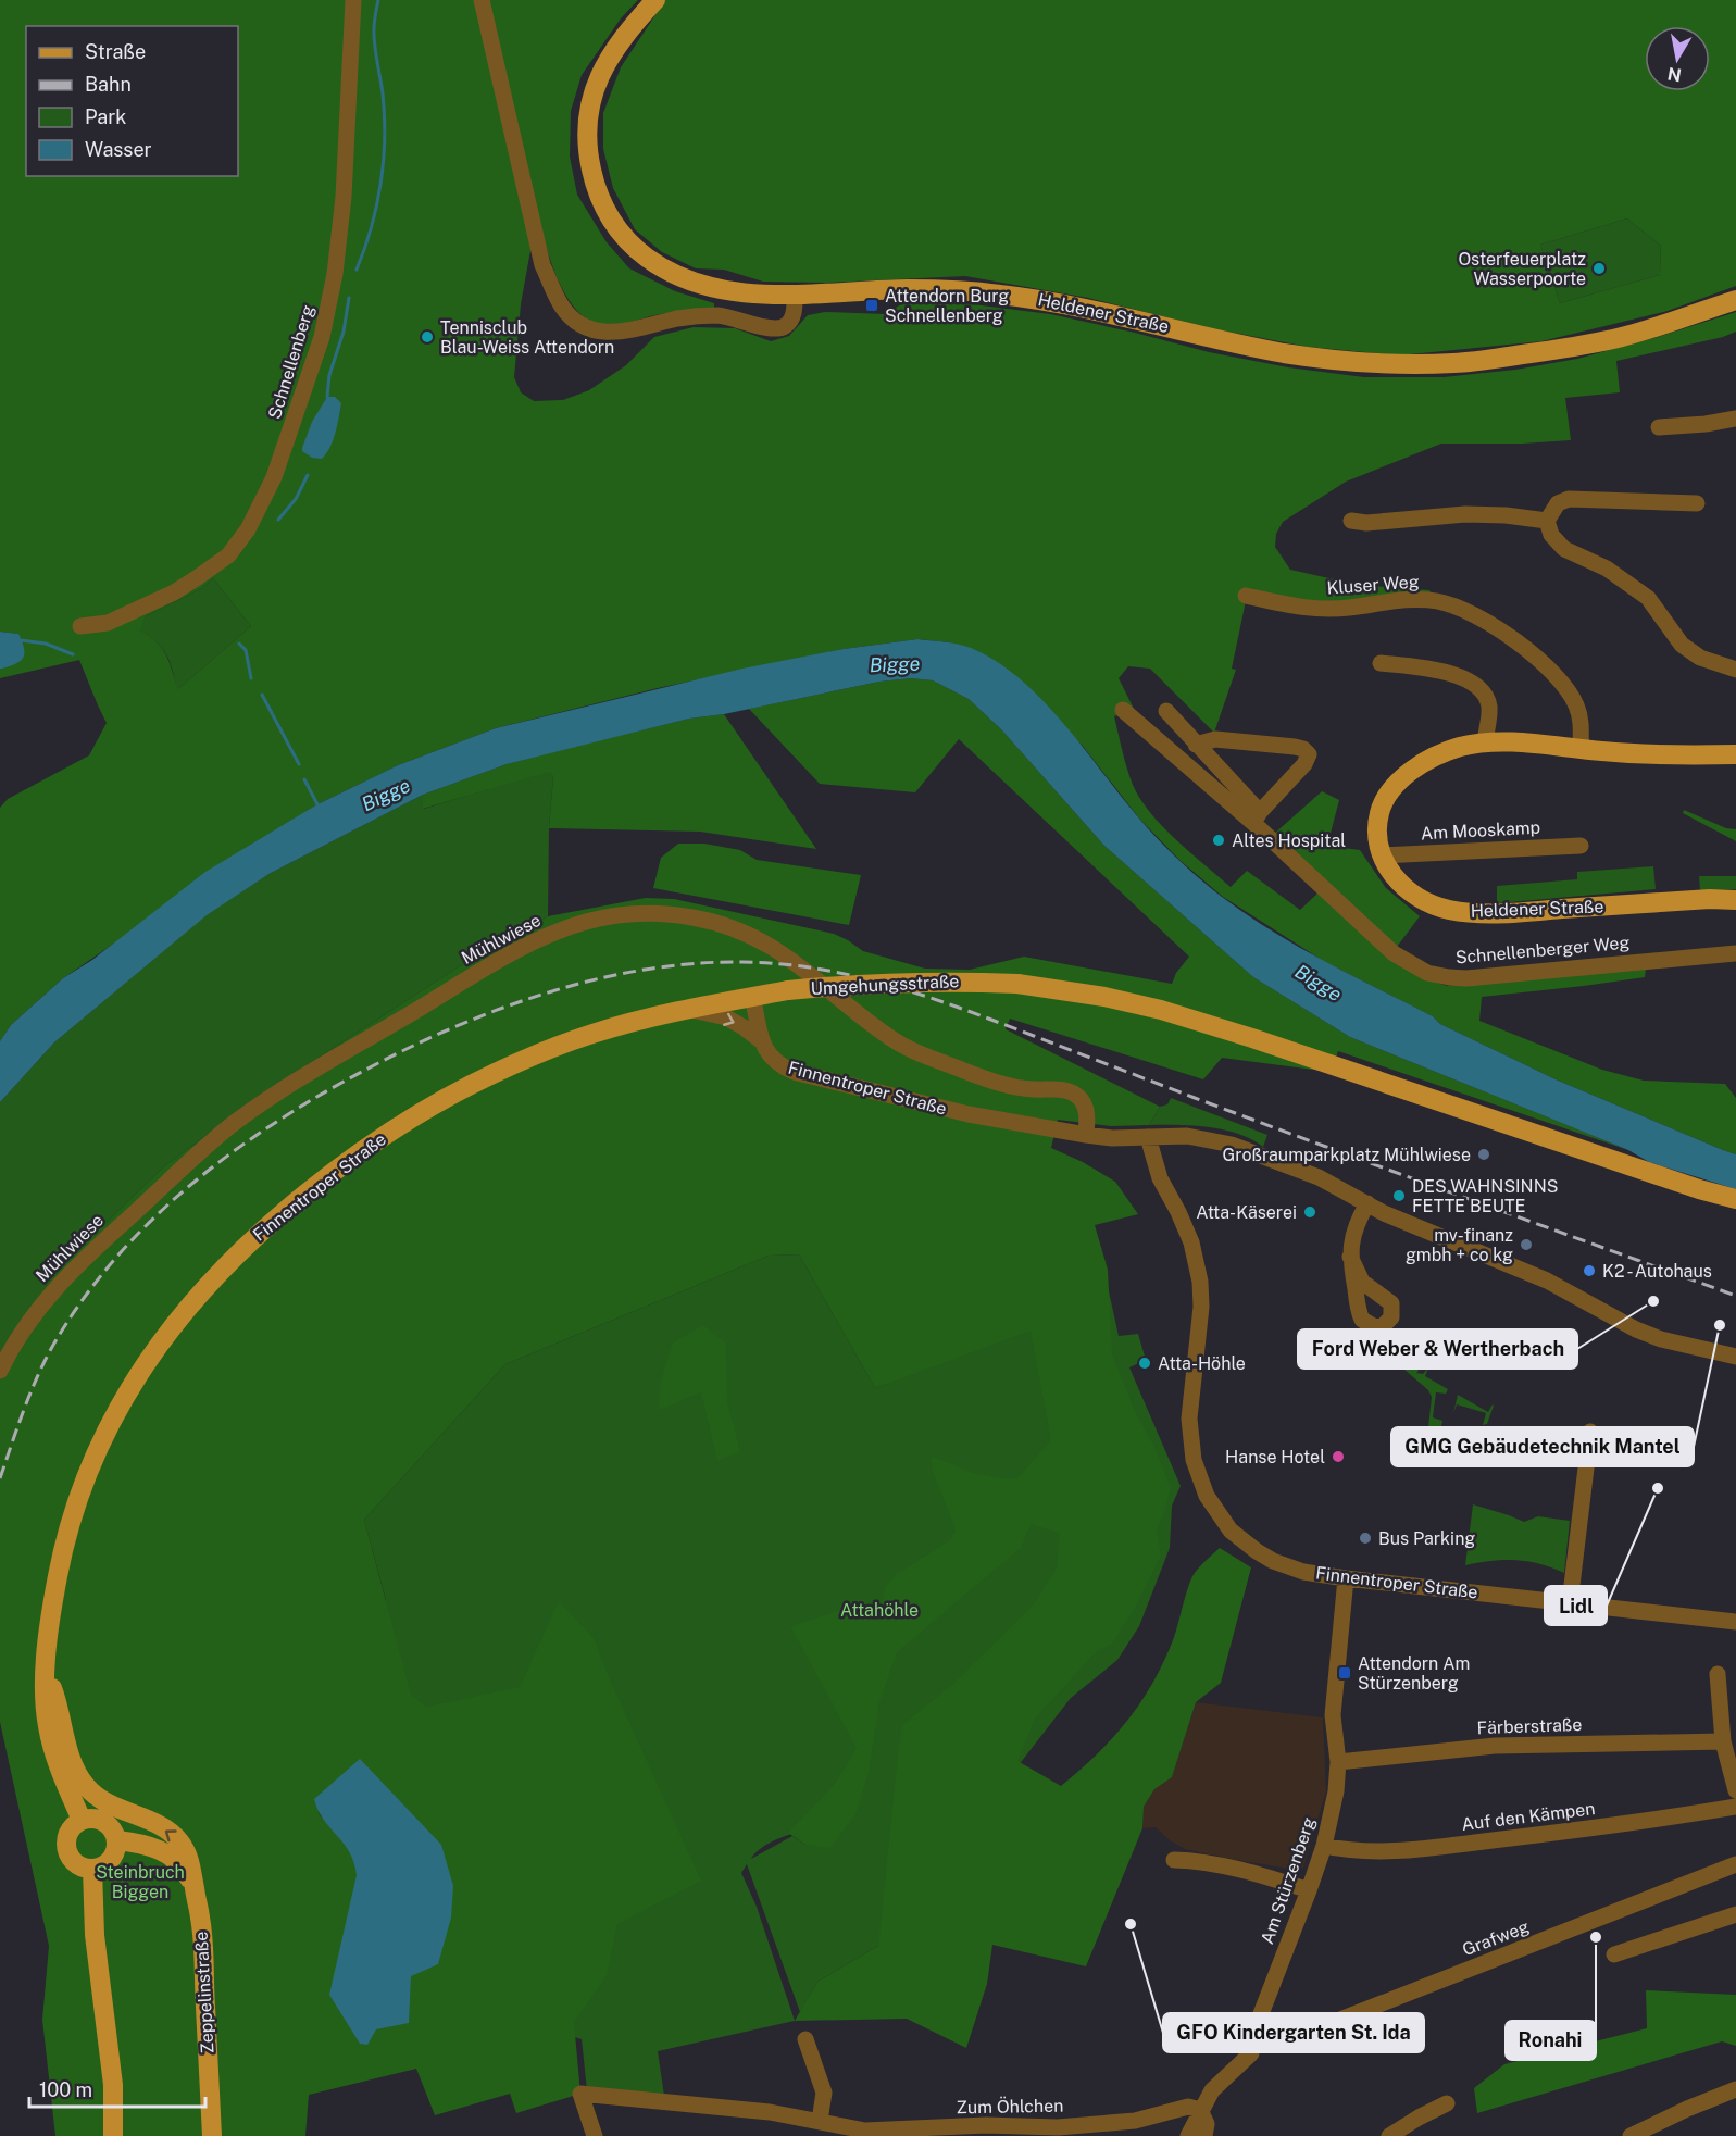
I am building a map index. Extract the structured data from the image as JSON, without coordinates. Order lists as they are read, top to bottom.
{
  "streets": {
    "main road": [
      "Heldener Straße",
      "Umgehungsstraße",
      "Finnentroper Straße",
      "Zeppelinstraße"
    ],
    "street": [
      "Schnellenberg",
      "Kluser Weg",
      "Am Mooskamp",
      "Mühlwiese",
      "Schnellenberger Weg",
      "Färberstraße",
      "Auf den Kämpen",
      "Am Stürzenberg",
      "Grafweg",
      "Zum Öhlchen"
    ]
  },
  "crossings": [
    ["Heldener Straße", "Kluser Weg"],
    ["Heldener Straße", "Am Mooskamp"],
    ["Mühlwiese", "Finnentroper Straße"],
    ["Umgehungsstraße", "Finnentroper Straße"],
    ["Finnentroper Straße", "Am Stürzenberg"],
    ["Finnentroper Straße", "Zeppelinstraße"],
    ["Färberstraße", "Am Stürzenberg"],
    ["Auf den Kämpen", "Am Stürzenberg"],
    ["Am Stürzenberg", "Grafweg"],
    ["Grafweg", "Zum Öhlchen"]
  ],
  "one_way": ["Zeppelinstraße"],
  "water": ["Bigge"],
  "parks": ["Attahöhle", "Steinbruch Biggen"],
  "places": {
    "other": [
      "Osterfeuerplatz Wasserpoorte",
      "Tennisclub Blau-Weiss Attendorn",
      "Altes Hospital",
      "Großraumparkplatz Mühlwiese",
      "DES WAHNSINNS FETTE BEUTE",
      "Atta-Käserei",
      "mv-finanz gmbh + co kg",
      "K2 - Autohaus",
      "Ford Weber & Wertherbach",
      "GMG Gebäudetechnik Mantel",
      "Atta-Höhle",
      "Hanse Hotel",
      "Lidl",
      "Bus Parking",
      "GFO Kindergarten St. Ida",
      "Ronahi"
    ],
    "transit": ["Attendorn Burg Schnellenberg", "Attendorn Am Stürzenberg"]
  },
  "legend": [
    "Straße",
    "Bahn",
    "Park",
    "Wasser"
  ],
  "scale_bar": "100 m",
  "north": "bottom"
}
